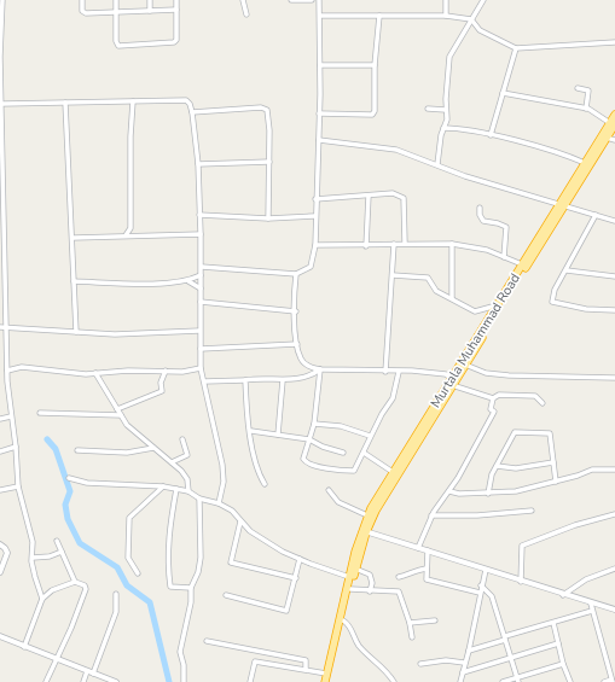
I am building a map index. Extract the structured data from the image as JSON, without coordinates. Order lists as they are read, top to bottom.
{
  "streets": {
    "highway": ["Murtala Muhammad Road"]
  }
}
